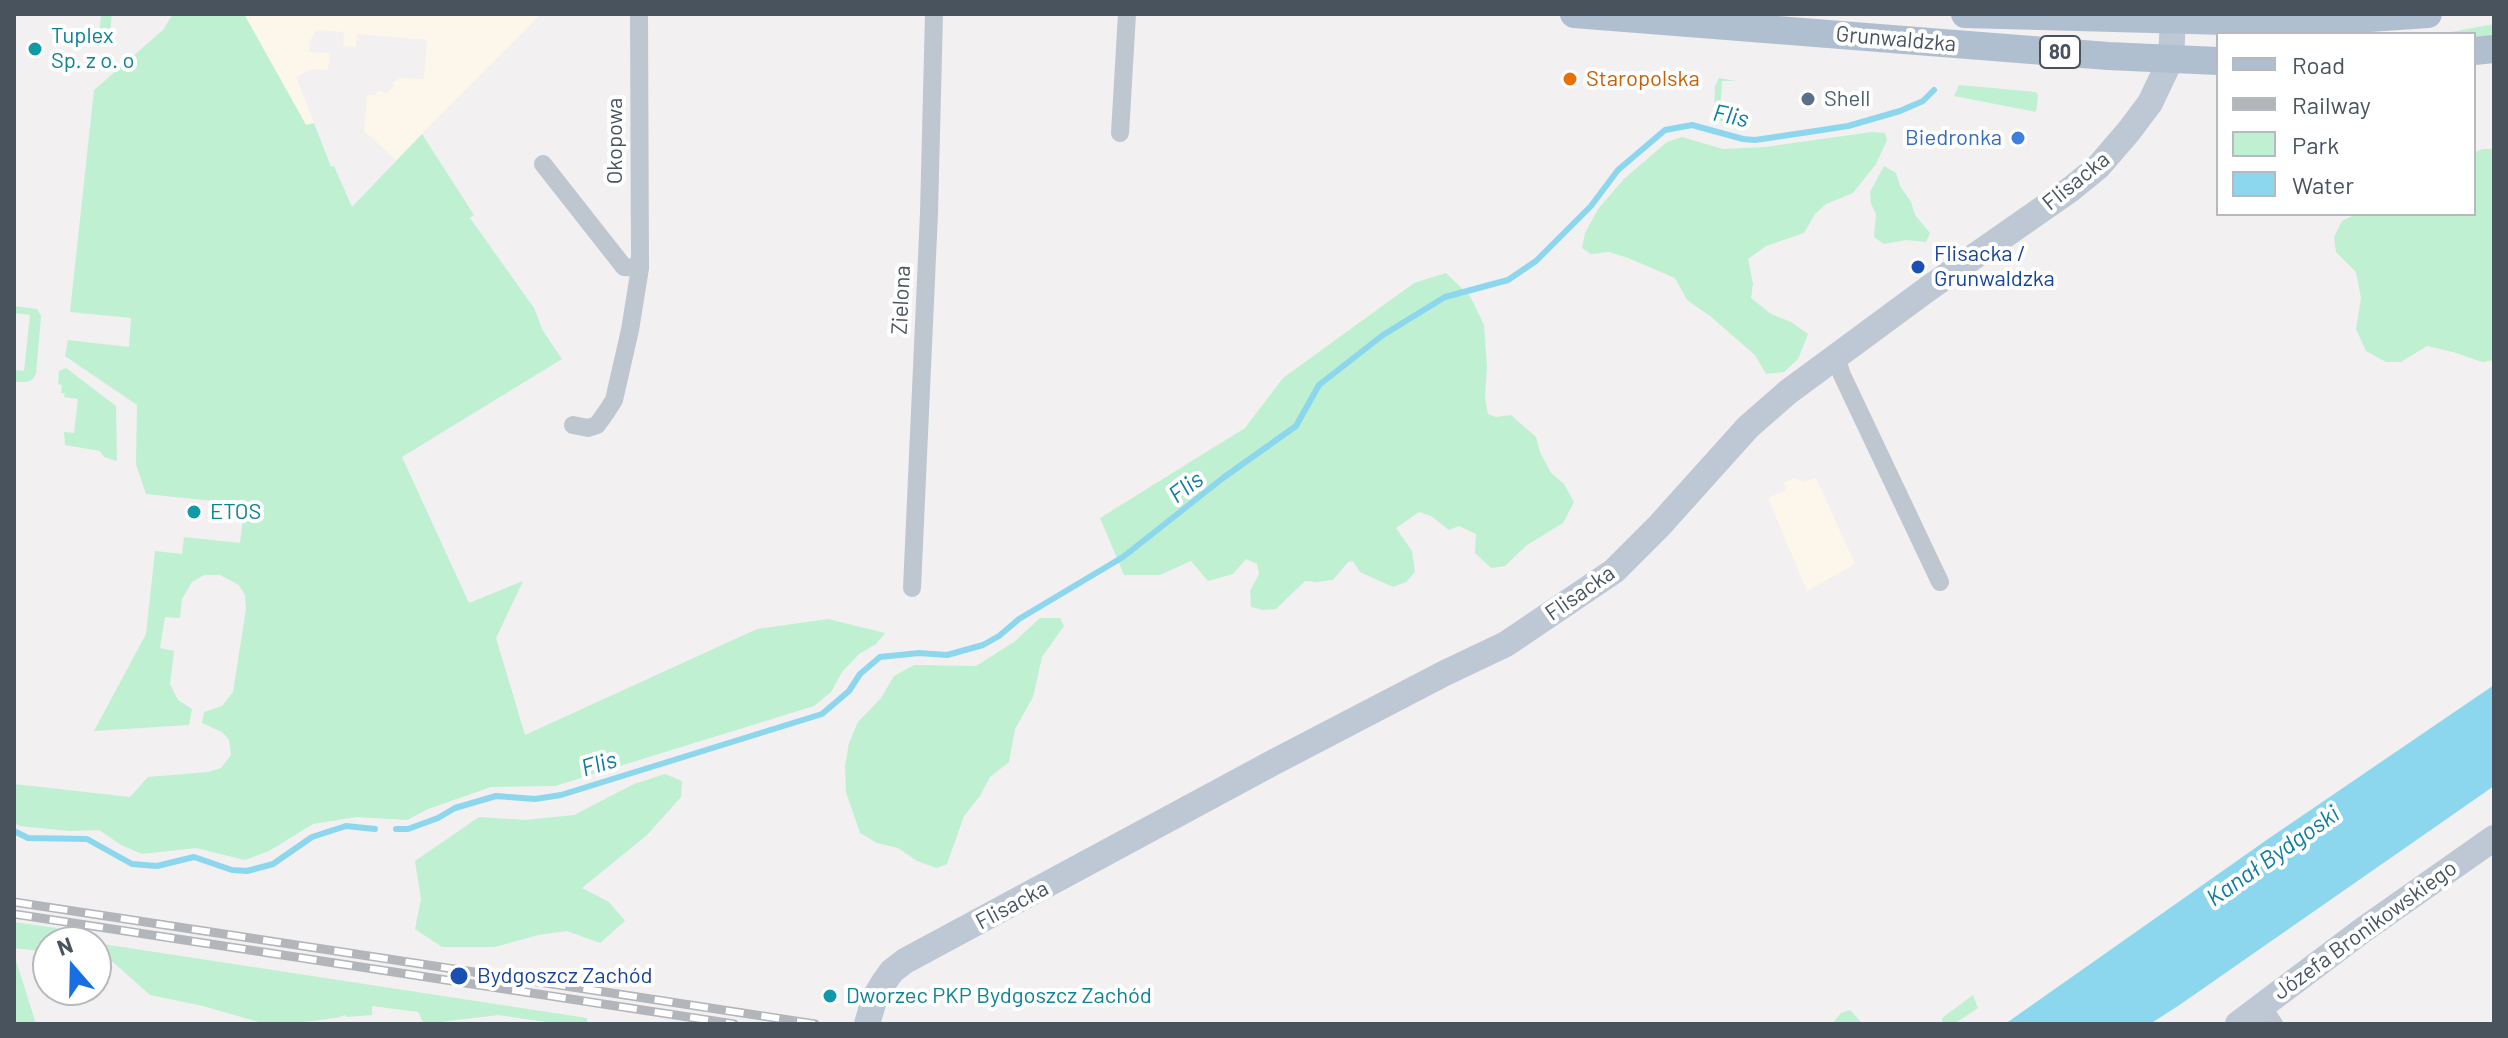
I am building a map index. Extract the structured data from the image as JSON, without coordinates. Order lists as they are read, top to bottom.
{
  "streets": {
    "main road": ["Grunwaldzka", "80"],
    "street": [
      "Okopowa",
      "Flisacka",
      "Zielona",
      "Józefa Bronikowskiego"
    ]
  },
  "crossings": [
    ["Grunwaldzka", "Flisacka"]
  ],
  "water": ["Flis", "Kanał Bydgoski"],
  "places": [
    "Tuplex Sp. z o. o",
    "Staropolska",
    "Shell",
    "Biedronka",
    "Flisacka / Grunwaldzka",
    "ETOS",
    "Bydgoszcz Zachód",
    "Dworzec PKP Bydgoszcz Zachód"
  ],
  "legend": [
    "Road",
    "Railway",
    "Park",
    "Water"
  ],
  "north": "top"
}
